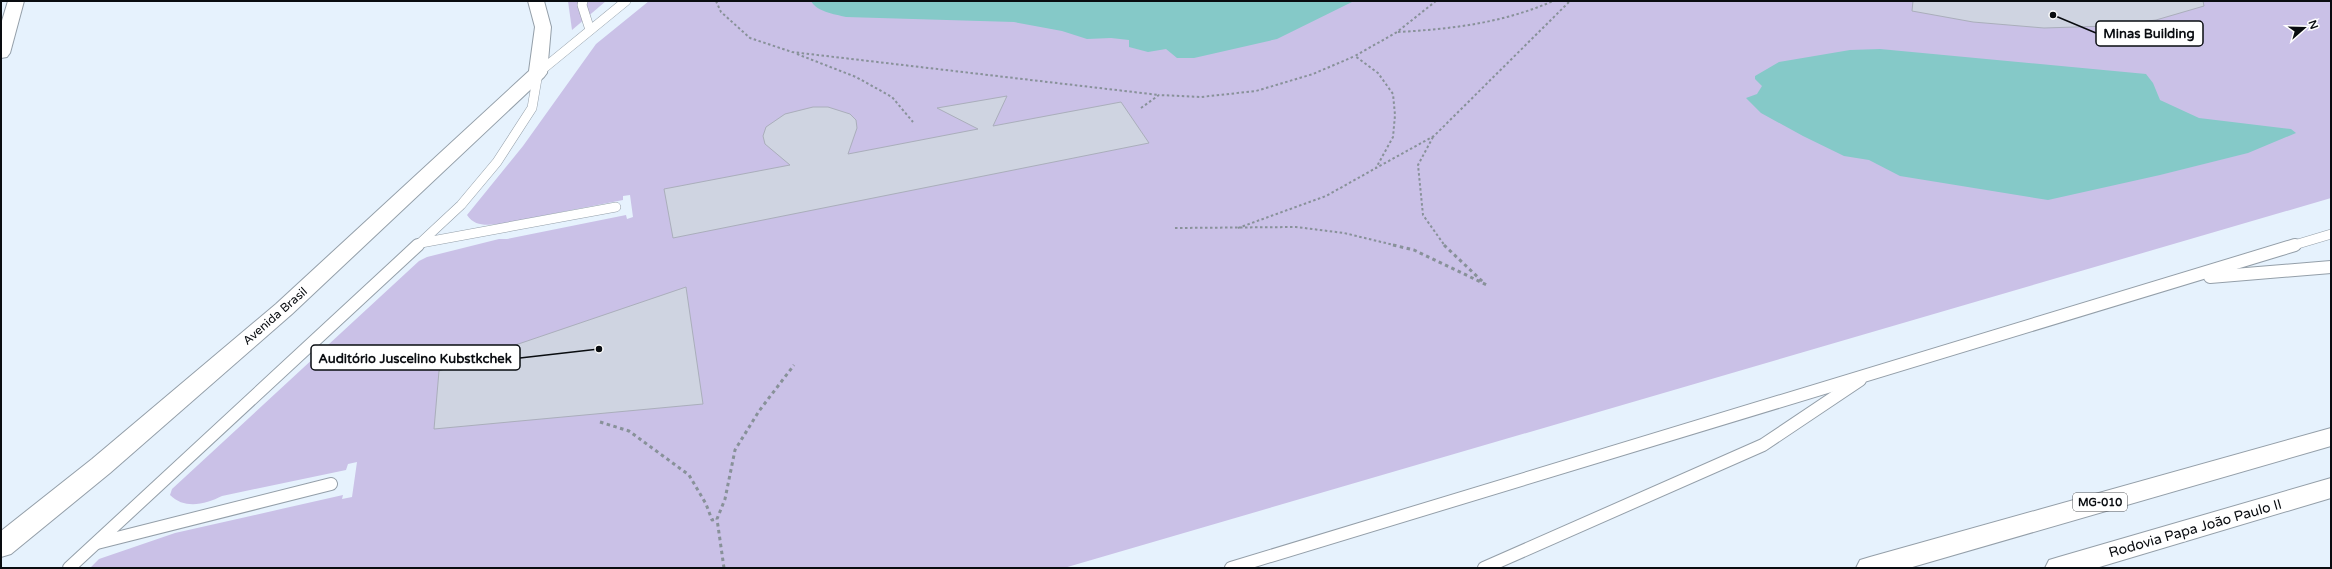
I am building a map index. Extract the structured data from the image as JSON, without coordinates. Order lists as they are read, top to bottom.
{
  "streets": {
    "main road": ["Avenida Brasil", "MG-010", "Rodovia Papa João Paulo II"]
  },
  "places": ["Minas Building", "Auditório Juscelino Kubstkchek"],
  "north": "right"
}
